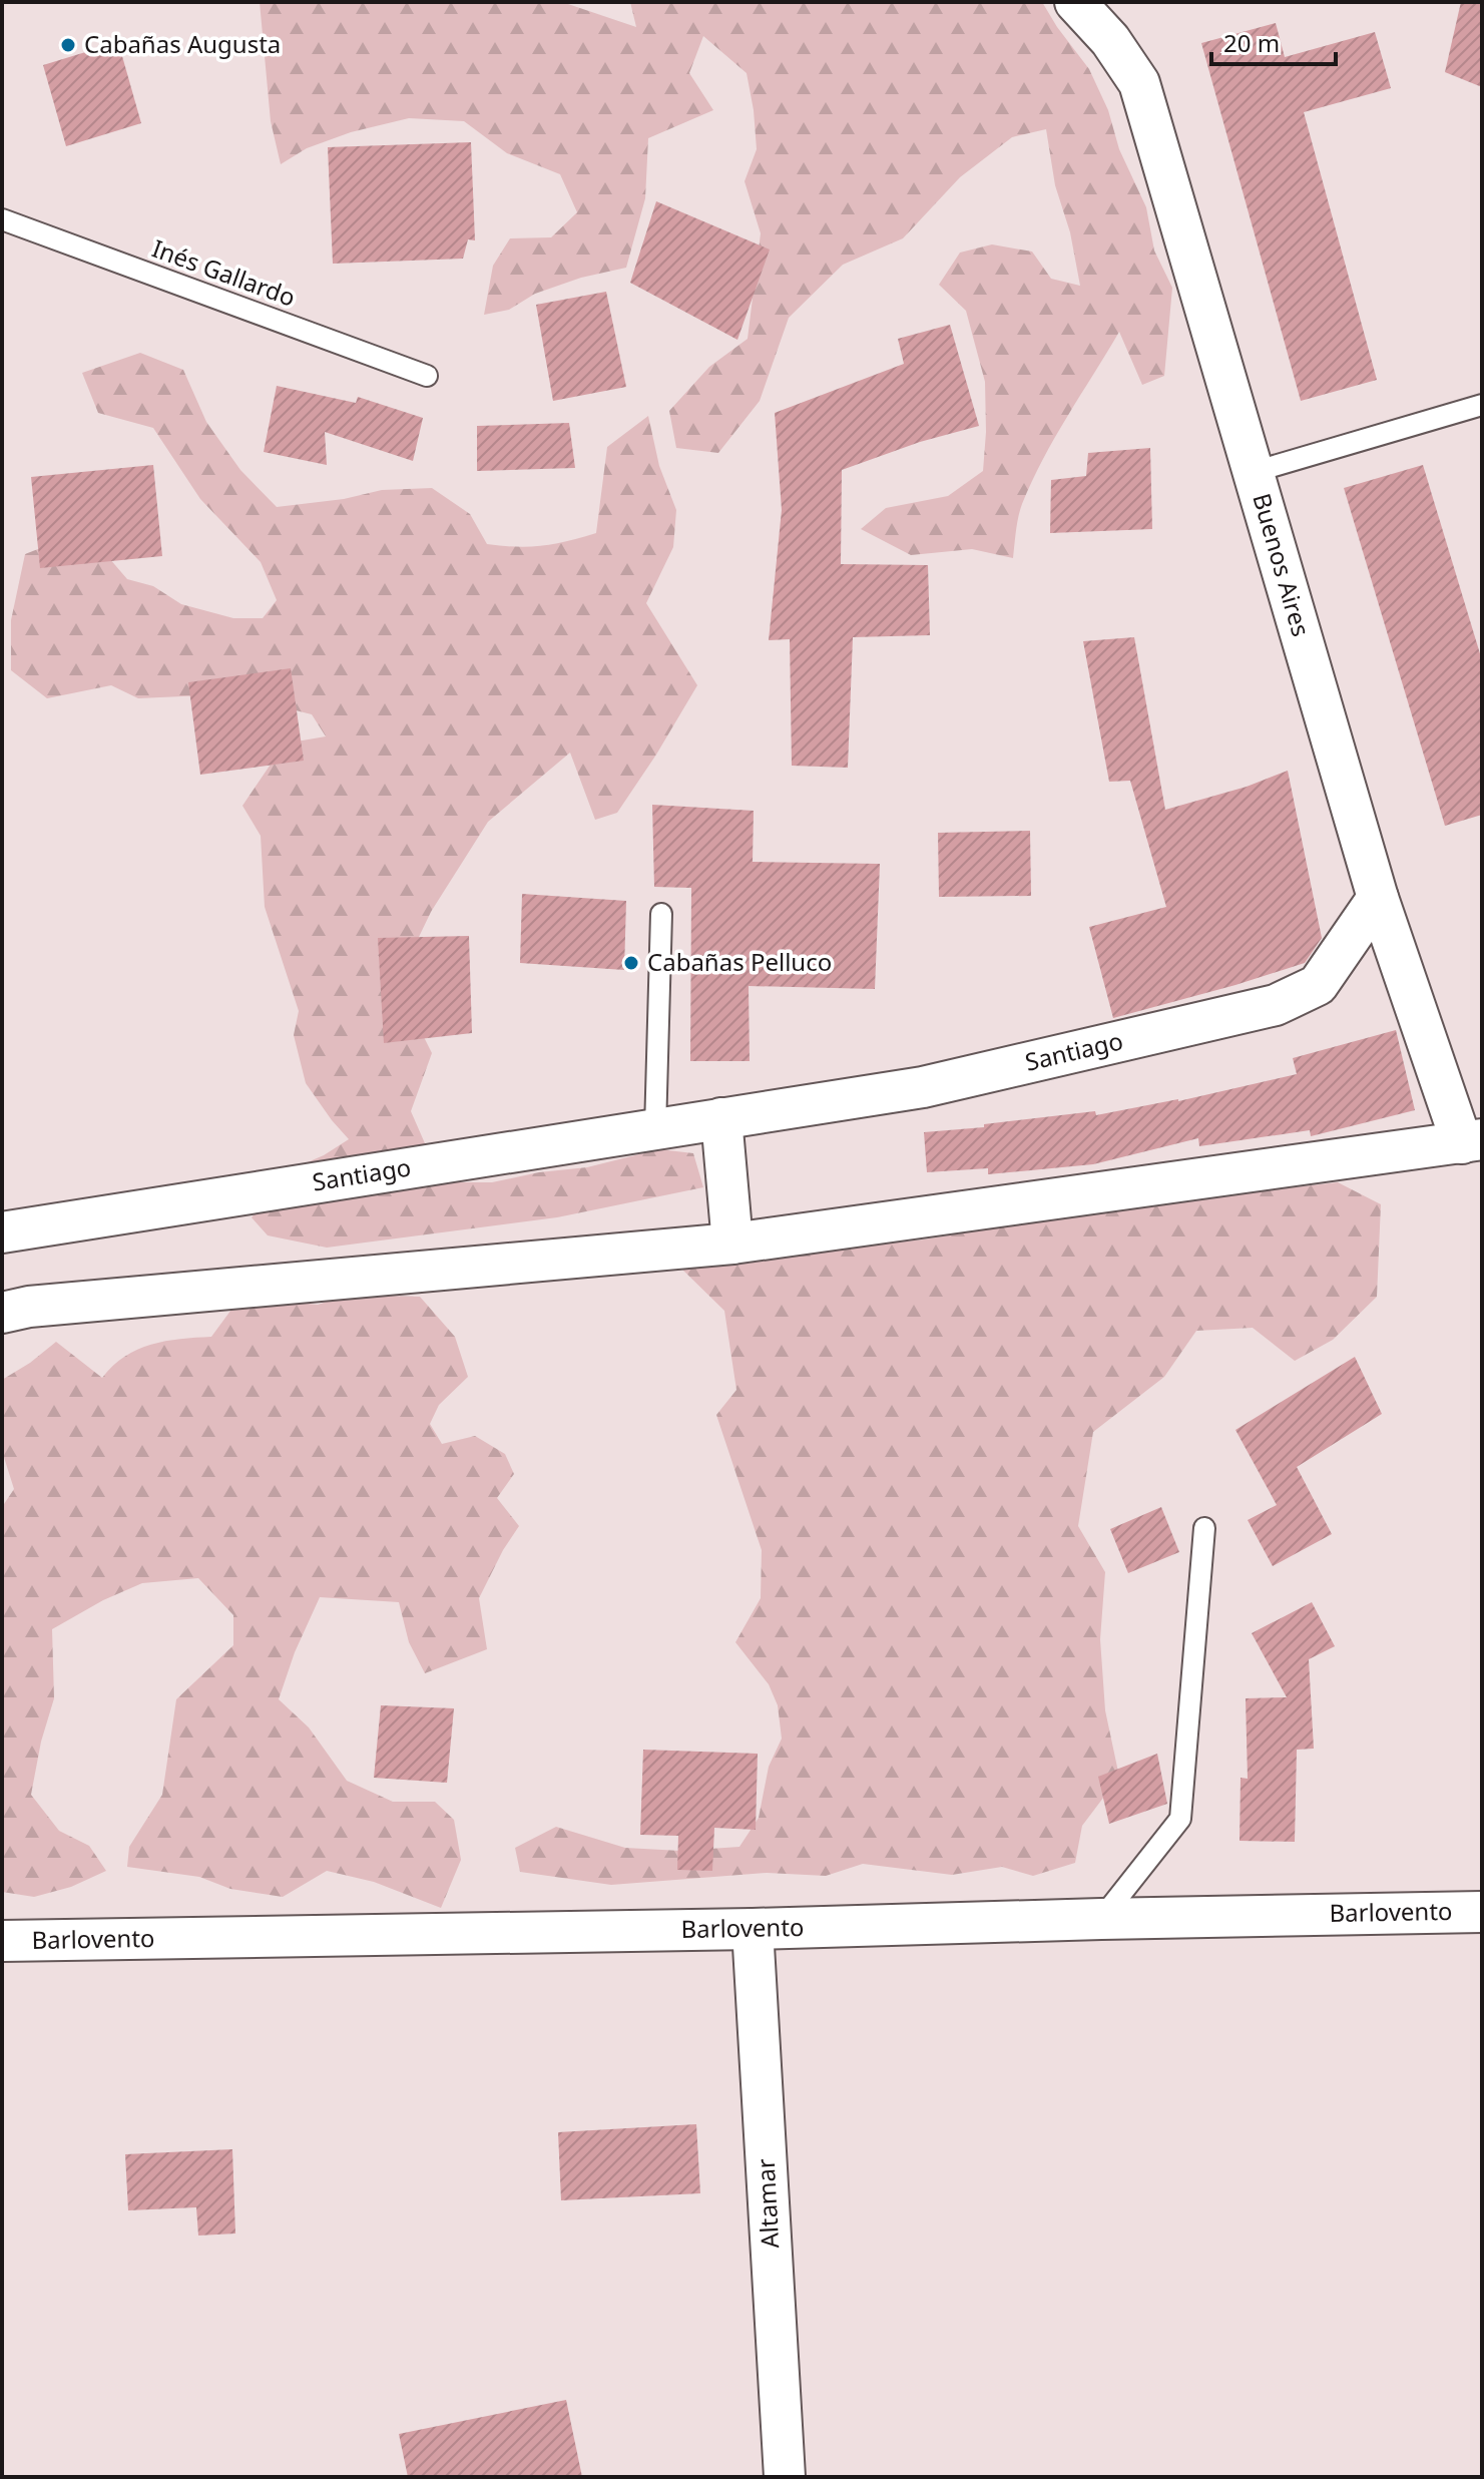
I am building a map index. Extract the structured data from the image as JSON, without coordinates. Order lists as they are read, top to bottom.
{
  "streets": {
    "street": [
      "Buenos Aires",
      "Santiago",
      "Barlovento",
      "Altamar"
    ],
    "lane": ["Inés Gallardo"]
  },
  "crossings": [
    ["Buenos Aires", "Santiago"],
    ["Barlovento", "Altamar"]
  ],
  "places": ["Cabañas Augusta", "Cabañas Pelluco"],
  "scale_bar": "20 m"
}
